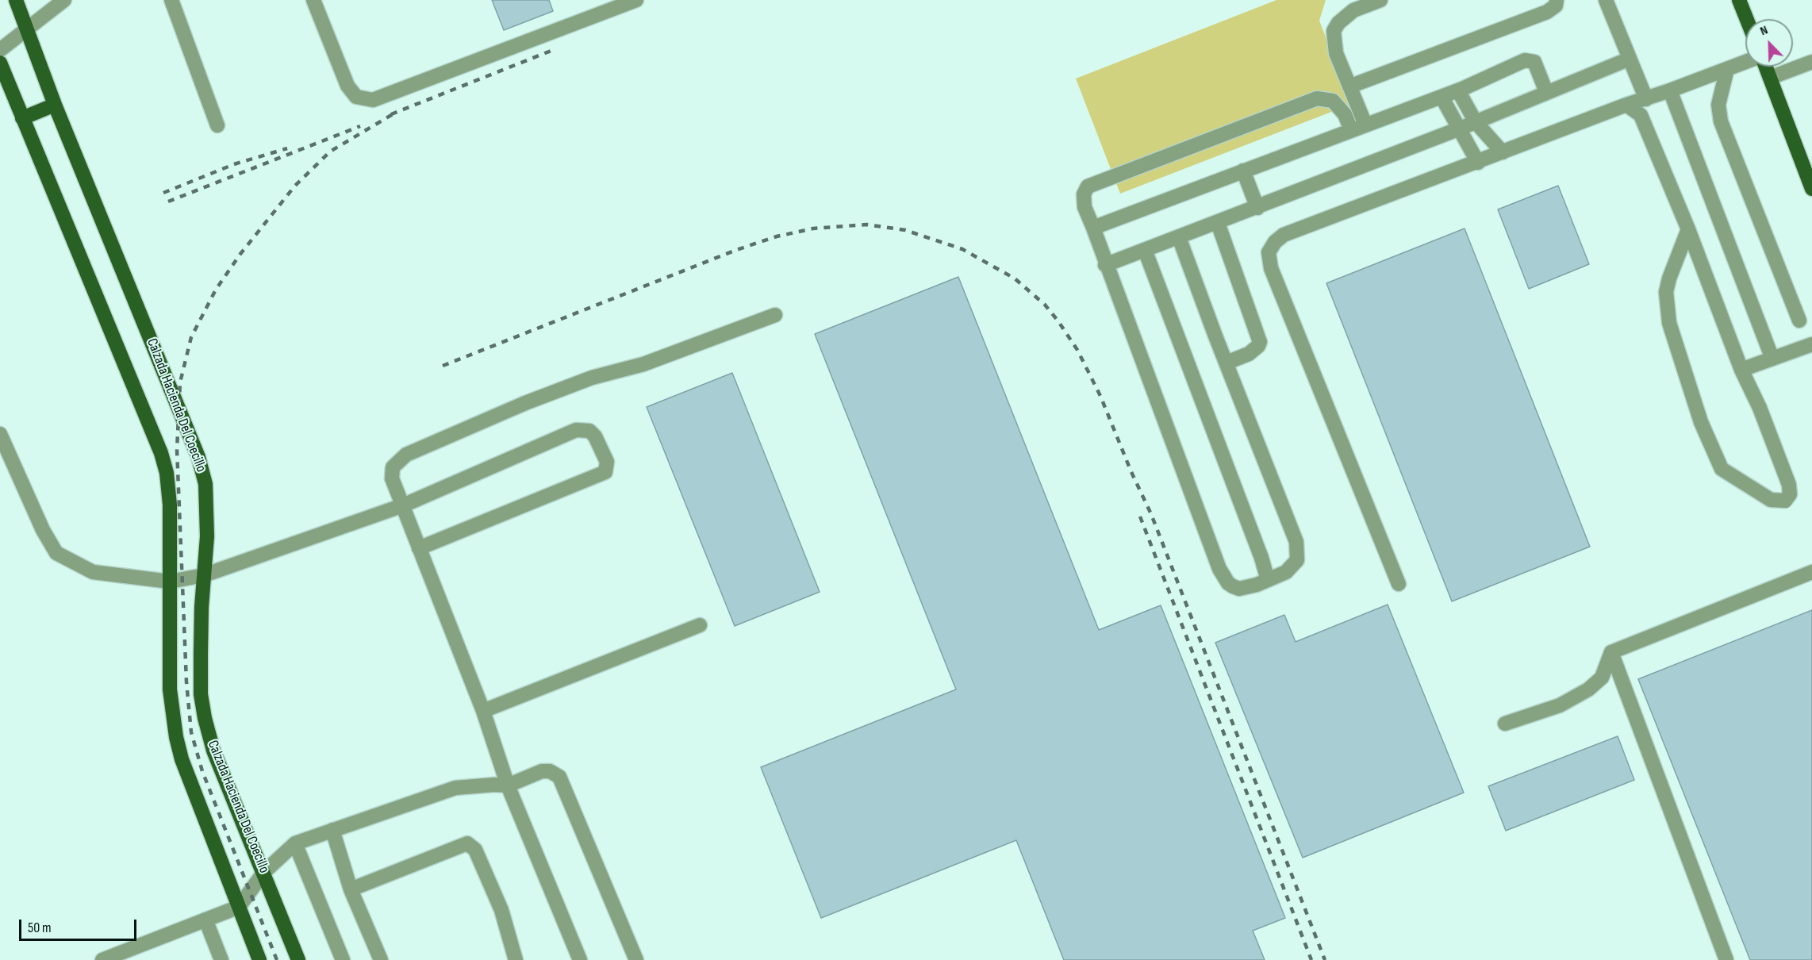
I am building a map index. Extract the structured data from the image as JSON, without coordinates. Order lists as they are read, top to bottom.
{
  "streets": {
    "main road": ["Calzada Hacienda Del Coecillo"]
  },
  "scale_bar": "50 m",
  "north": "top left"
}
